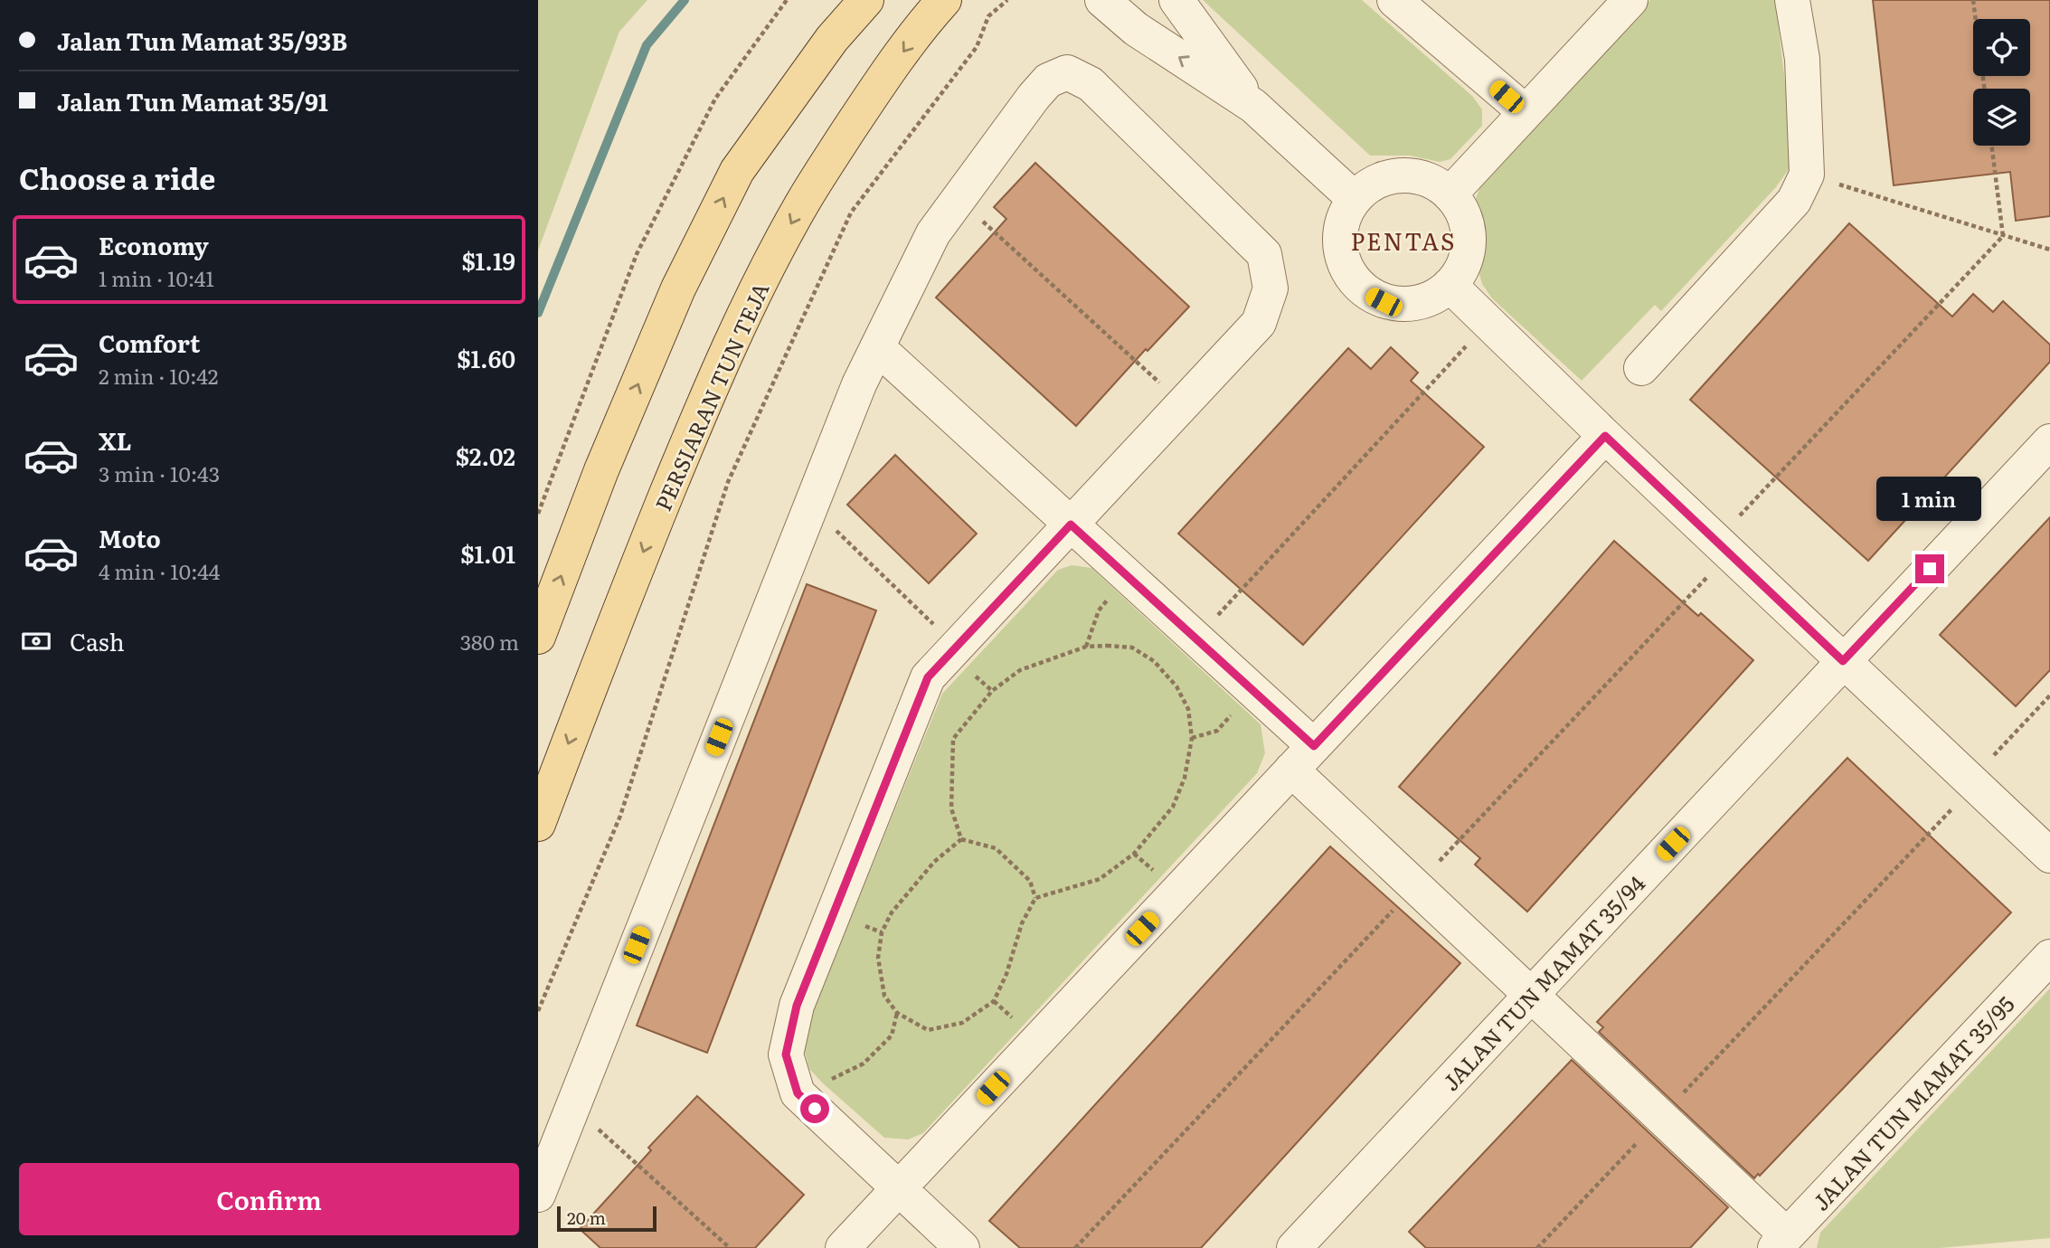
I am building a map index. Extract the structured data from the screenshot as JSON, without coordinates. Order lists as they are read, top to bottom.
{
  "streets": {
    "main road": ["PERSIARAN TUN TEJA"],
    "street": ["JALAN TUN MAMAT 35/94", "JALAN TUN MAMAT 35/95"]
  },
  "districts": ["PENTAS"],
  "scale_bar": "20 m",
  "page": {
    "banner": ["Jalan Tun Mamat 35/93B", "Jalan Tun Mamat 35/91"],
    "heading": "Choose a ride",
    "list": [
      {
        "name": "Economy",
        "note": "1 min · 10:41",
        "value": "$1.19"
      },
      {
        "name": "Comfort",
        "note": "2 min · 10:42",
        "value": "$1.60"
      },
      {
        "name": "XL",
        "note": "3 min · 10:43",
        "value": "$2.02"
      },
      {
        "name": "Moto",
        "note": "4 min · 10:44",
        "value": "$1.01"
      }
    ],
    "bubble": "1 min",
    "pay": ["Cash", "380 m"],
    "buttons": "Confirm",
    "scale": "20 m"
  }
}
